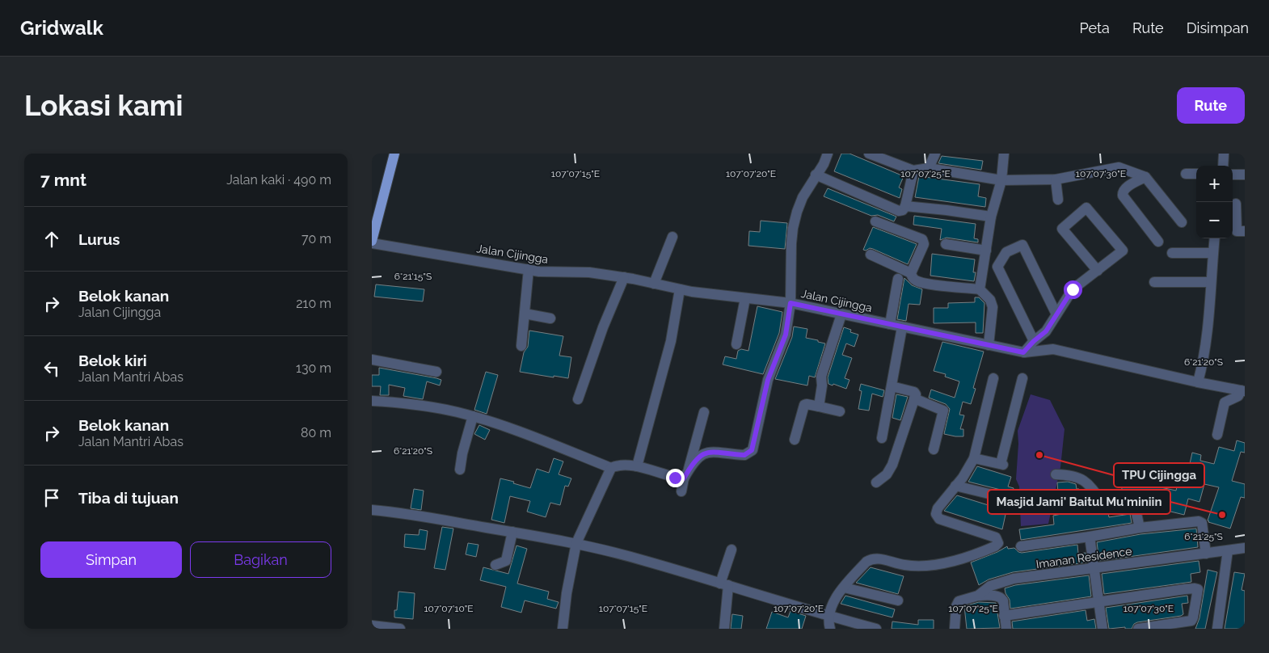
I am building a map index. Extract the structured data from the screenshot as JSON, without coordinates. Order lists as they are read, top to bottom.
{
  "streets": {
    "street": ["Jalan Cijingga", "Imanan Residence"]
  },
  "places": ["TPU Cijingga", "Masjid Jami' Baitul Mu'miniin"],
  "page": {
    "header": "Gridwalk",
    "nav": ["Peta", "Rute", "Disimpan"],
    "buttons": [
      "Rute",
      ["Simpan", "Bagikan"]
    ],
    "title": "Lokasi kami",
    "heading": ["7 mnt", "Jalan kaki · 490 m"],
    "map_buttons": ["+", "−"],
    "list": [
      ["Lurus", "70 m"],
      ["Belok kanan", "Jalan Cijingga", "210 m"],
      ["Belok kiri", "Jalan Mantri Abas", "130 m"],
      ["Belok kanan", "Jalan Mantri Abas", "80 m"],
      "Tiba di tujuan"
    ]
  },
  "coordinates": [
    "107°07'15\"E",
    "107°07'20\"E",
    "107°07'25\"E",
    "107°07'30\"E",
    "6°21'15\"S",
    "6°21'20\"S",
    "6°21'25\"S",
    "107°07'10\"E"
  ]
}
